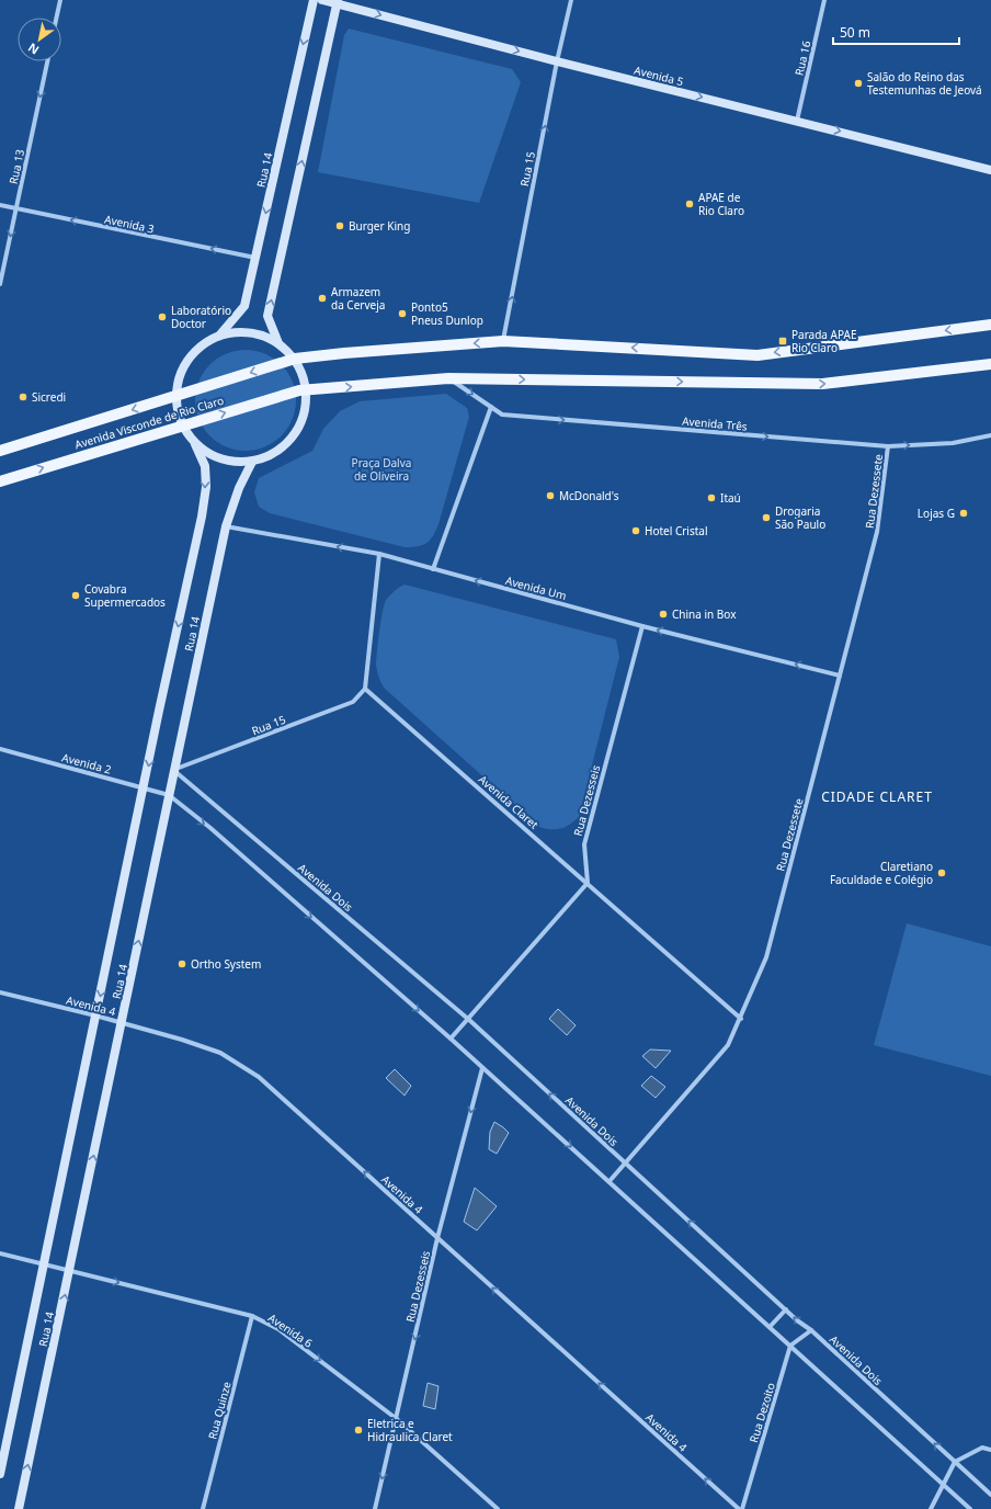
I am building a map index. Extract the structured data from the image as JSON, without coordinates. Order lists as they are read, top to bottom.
{
  "streets": {
    "main road": ["Avenida 5", "Rua 14", "Avenida Visconde de Rio Claro"],
    "street": [
      "Rua 16",
      "Rua 13",
      "Rua 15",
      "Avenida 3",
      "Avenida Três",
      "Rua Dezessete",
      "Avenida Um",
      "Avenida 2",
      "Rua Dezesseis",
      "Avenida Claret",
      "Avenida Dois",
      "Avenida 4",
      "Avenida 6",
      "Rua Quinze",
      "Rua Dezoito"
    ]
  },
  "crossings": [
    ["Rua 16", "Avenida 5"],
    ["Avenida 5", "Rua 15"],
    ["Rua 13", "Avenida 3"],
    ["Rua 15", "Rua 14"],
    ["Rua 15", "Avenida Visconde de Rio Claro"],
    ["Rua 15", "Avenida Claret"],
    ["Rua 15", "Avenida Dois"],
    ["Rua 14", "Avenida 3"],
    ["Rua 14", "Avenida Um"],
    ["Rua 14", "Avenida 2"],
    ["Rua 14", "Avenida Dois"],
    ["Rua 14", "Avenida 4"],
    ["Rua 14", "Avenida 6"],
    ["Avenida Visconde de Rio Claro", "Avenida Três"],
    ["Avenida Três", "Rua Dezessete"],
    ["Rua Dezessete", "Avenida Um"],
    ["Rua Dezessete", "Avenida Claret"],
    ["Rua Dezessete", "Avenida Dois"],
    ["Avenida Um", "Rua Dezesseis"],
    ["Rua Dezesseis", "Avenida Claret"],
    ["Rua Dezesseis", "Avenida 4"],
    ["Rua Dezesseis", "Avenida 6"],
    ["Avenida 6", "Rua Quinze"]
  ],
  "one_way": [
    "Avenida 5",
    "Rua 13",
    "Rua 15",
    "Avenida 3",
    "Avenida Três",
    "Avenida Um",
    "Rua Dezesseis",
    "Avenida 4",
    "Avenida 6"
  ],
  "districts": ["CIDADE CLARET"],
  "parks": ["Praça Dalva de Oliveira"],
  "places": {
    "other": [
      "Salão do Reino das Testemunhas de Jeová",
      "APAE de Rio Claro",
      "Burger King",
      "Armazem da Cerveja",
      "Ponto5 Pneus Dunlop",
      "Laboratório Doctor",
      "Sicredi",
      "McDonald's",
      "Itaú",
      "Lojas G",
      "Drogaria São Paulo",
      "Hotel Cristal",
      "Covabra Supermercados",
      "China in Box",
      "Claretiano Faculdade e Colégio",
      "Ortho System",
      "Eletrica e Hidraulica Claret"
    ],
    "transit": ["Parada APAE Rio Claro"]
  },
  "scale_bar": "50 m",
  "north": "bottom left"
}
